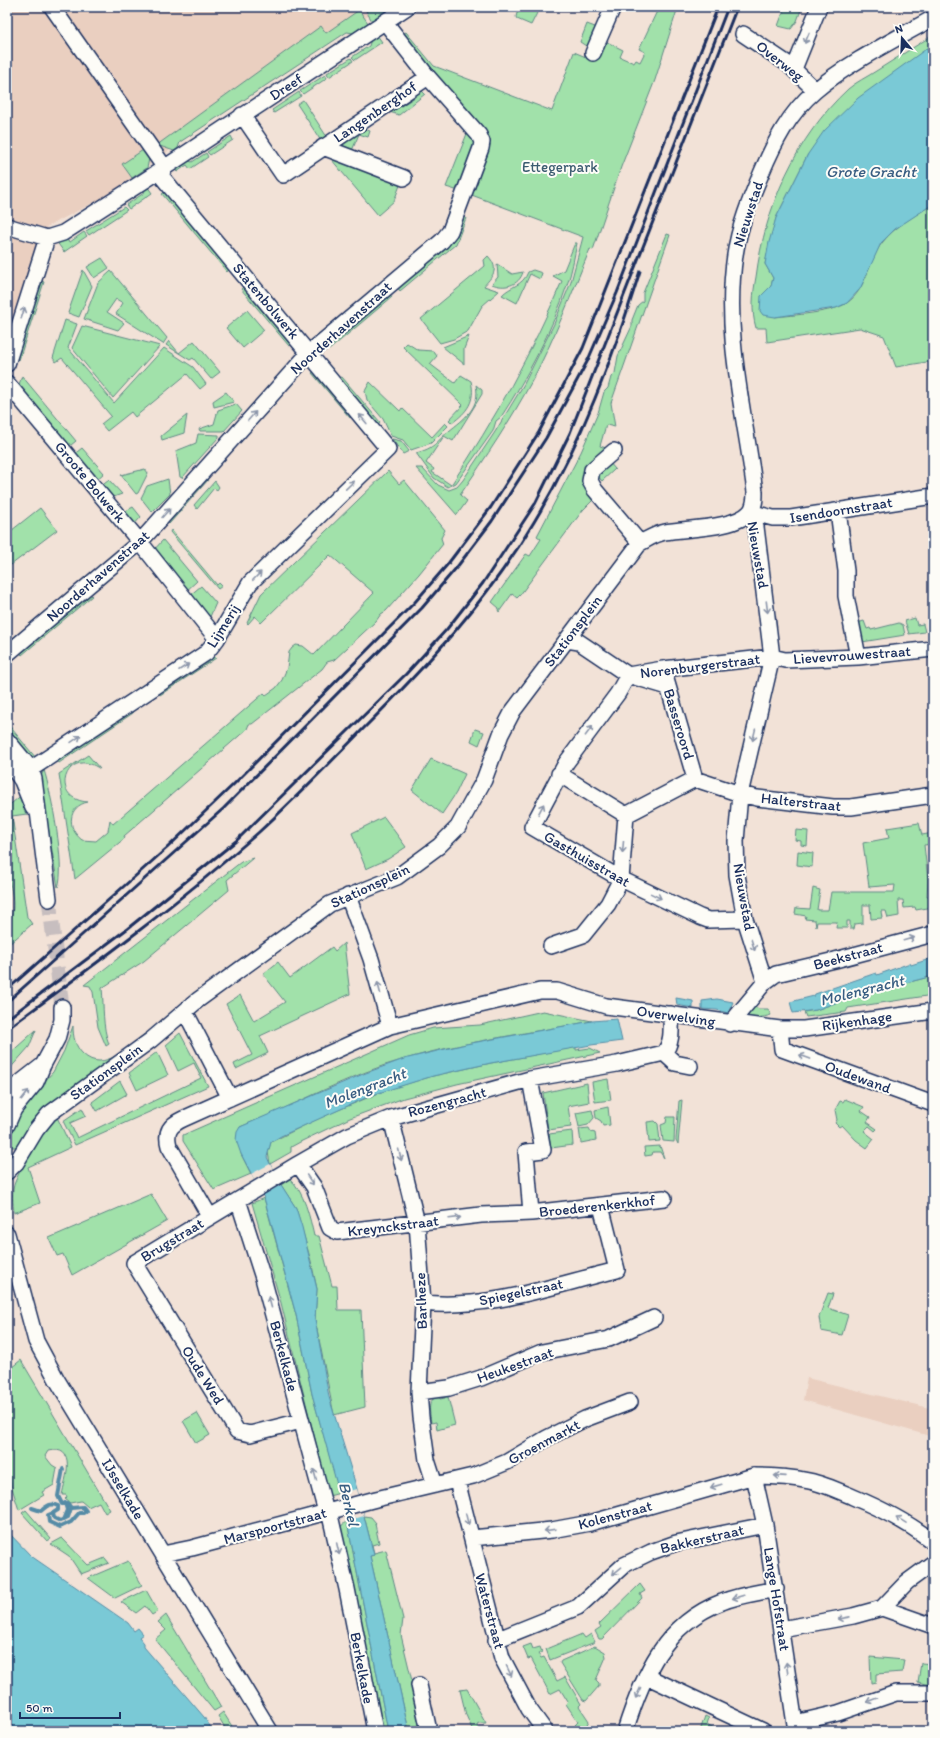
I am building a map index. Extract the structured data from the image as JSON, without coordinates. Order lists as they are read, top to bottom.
{
  "streets": {
    "street": [
      "Overweg",
      "Dreef",
      "Langenberghof",
      "Nieuwstad",
      "Statenbolwerk",
      "Noorderhavenstraat",
      "Groote Bolwerk",
      "Isendoornstraat",
      "Lijmerij",
      "Stationsplein",
      "Lievevrouwestraat",
      "Norenburgerstraat",
      "Basseroord",
      "Halterstraat",
      "Gasthuisstraat",
      "Beekstraat",
      "Overwelving",
      "Rijkenhage",
      "Oudewand",
      "Rozengracht",
      "Broederenkerkhof",
      "Kreynckstraat",
      "Brugstraat",
      "Spiegelstraat",
      "Barlheze",
      "Berkelkade",
      "Heukestraat",
      "Oude Wed",
      "Groenmarkt",
      "IJsselkade",
      "Kolenstraat",
      "Marspoortstraat",
      "Bakkerstraat",
      "Lange Hofstraat",
      "Waterstraat"
    ]
  },
  "crossings": [
    ["Overweg", "Nieuwstad"],
    ["Dreef", "Langenberghof"],
    ["Dreef", "Statenbolwerk"],
    ["Dreef", "Noorderhavenstraat"],
    ["Langenberghof", "Noorderhavenstraat"],
    ["Nieuwstad", "Isendoornstraat"],
    ["Nieuwstad", "Stationsplein"],
    ["Nieuwstad", "Lievevrouwestraat"],
    ["Nieuwstad", "Norenburgerstraat"],
    ["Nieuwstad", "Halterstraat"],
    ["Nieuwstad", "Gasthuisstraat"],
    ["Nieuwstad", "Beekstraat"],
    ["Statenbolwerk", "Noorderhavenstraat"],
    ["Statenbolwerk", "Lijmerij"],
    ["Noorderhavenstraat", "Groote Bolwerk"],
    ["Groote Bolwerk", "Lijmerij"],
    ["Isendoornstraat", "Stationsplein"],
    ["Stationsplein", "Norenburgerstraat"],
    ["Lievevrouwestraat", "Norenburgerstraat"],
    ["Norenburgerstraat", "Basseroord"],
    ["Norenburgerstraat", "Gasthuisstraat"],
    ["Basseroord", "Halterstraat"],
    ["Overwelving", "Rijkenhage"],
    ["Overwelving", "Oudewand"],
    ["Rijkenhage", "Oudewand"],
    ["Rozengracht", "Kreynckstraat"],
    ["Rozengracht", "Brugstraat"],
    ["Rozengracht", "Barlheze"],
    ["Rozengracht", "Berkelkade"],
    ["Broederenkerkhof", "Kreynckstraat"],
    ["Broederenkerkhof", "Spiegelstraat"],
    ["Kreynckstraat", "Barlheze"],
    ["Brugstraat", "Oude Wed"],
    ["Spiegelstraat", "Barlheze"],
    ["Barlheze", "Heukestraat"],
    ["Barlheze", "Marspoortstraat"],
    ["Berkelkade", "Oude Wed"],
    ["Berkelkade", "Marspoortstraat"],
    ["Groenmarkt", "Marspoortstraat"],
    ["Groenmarkt", "Waterstraat"],
    ["IJsselkade", "Marspoortstraat"],
    ["Kolenstraat", "Lange Hofstraat"],
    ["Kolenstraat", "Waterstraat"],
    ["Marspoortstraat", "Waterstraat"],
    ["Bakkerstraat", "Lange Hofstraat"],
    ["Bakkerstraat", "Waterstraat"]
  ],
  "one_way": [
    "Lijmerij",
    "Beekstraat",
    "Oudewand",
    "Kreynckstraat",
    "Kolenstraat",
    "Lange Hofstraat",
    "Waterstraat"
  ],
  "water": ["Grote Gracht", "Molengracht", "Berkel"],
  "parks": ["Ettegerpark"],
  "scale_bar": "50 m",
  "north": "top"
}
